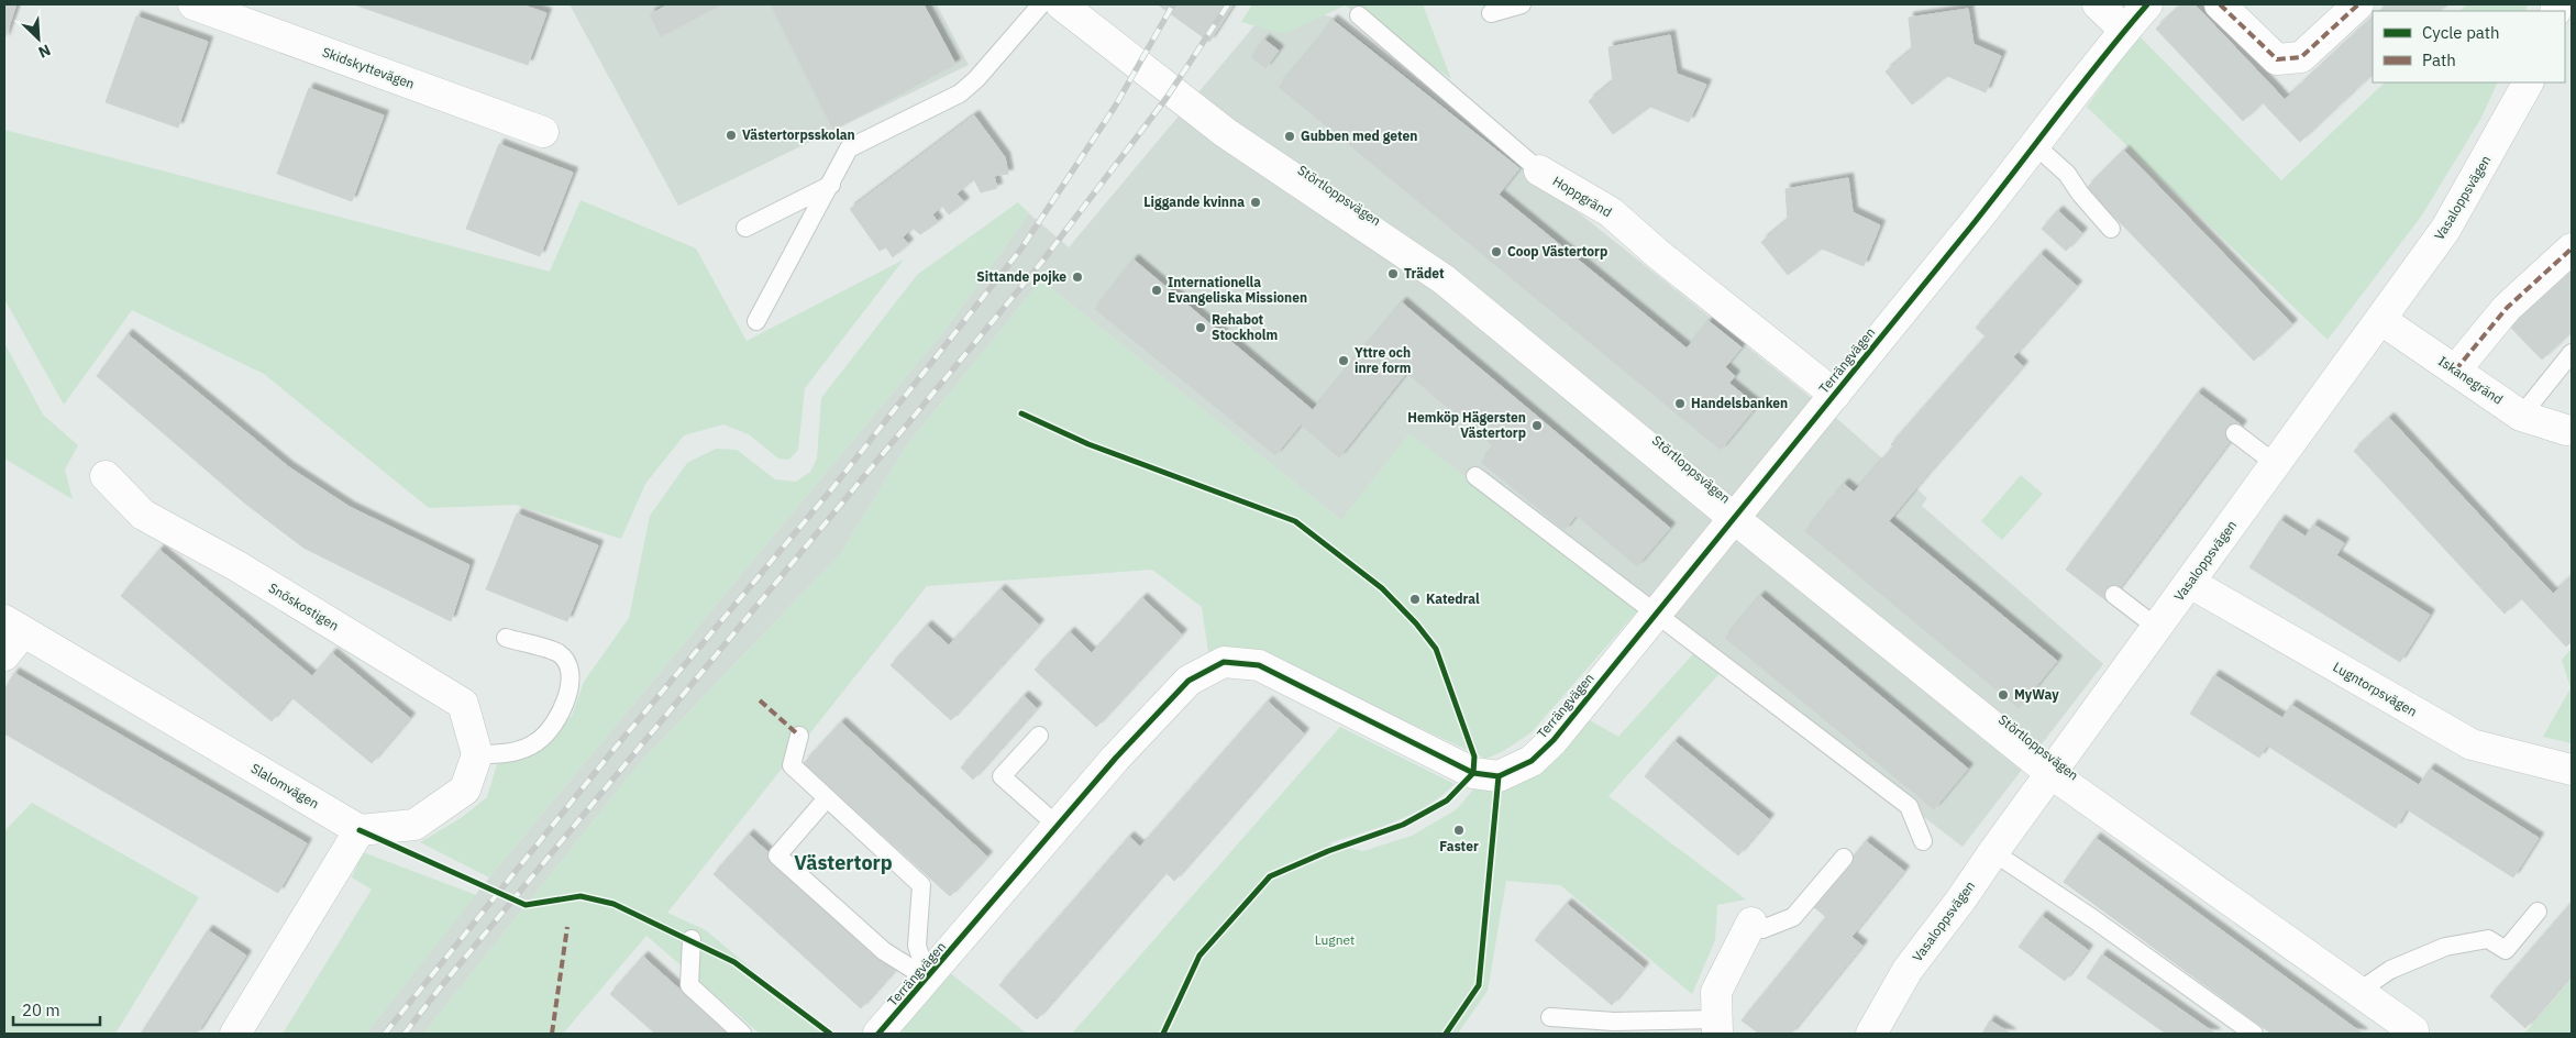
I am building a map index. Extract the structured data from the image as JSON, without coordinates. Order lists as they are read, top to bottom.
{
  "streets": {
    "street": [
      "Skidskyttevägen",
      "Störtloppsvägen",
      "Hoppgränd",
      "Vasaloppsvägen",
      "Terrängvägen",
      "Iskanegränd",
      "Snöskostigen",
      "Lugntorpsvägen",
      "Slalomvägen"
    ]
  },
  "crossings": [
    ["Störtloppsvägen", "Vasaloppsvägen"],
    ["Störtloppsvägen", "Terrängvägen"],
    ["Hoppgränd", "Terrängvägen"],
    ["Vasaloppsvägen", "Iskanegränd"],
    ["Vasaloppsvägen", "Lugntorpsvägen"]
  ],
  "districts": ["Västertorp"],
  "parks": ["Lugnet"],
  "places": [
    "Västertorpsskolan",
    "Gubben med geten",
    "Liggande kvinna",
    "Coop Västertorp",
    "Trädet",
    "Sittande pojke",
    "Internationella Evangeliska Missionen",
    "Rehabot Stockholm",
    "Yttre och inre form",
    "Handelsbanken",
    "Hemköp Hägersten Västertorp",
    "Katedral",
    "MyWay",
    "Faster"
  ],
  "legend": ["Cycle path", "Path"],
  "scale_bar": "20 m",
  "north": "bottom right"
}
